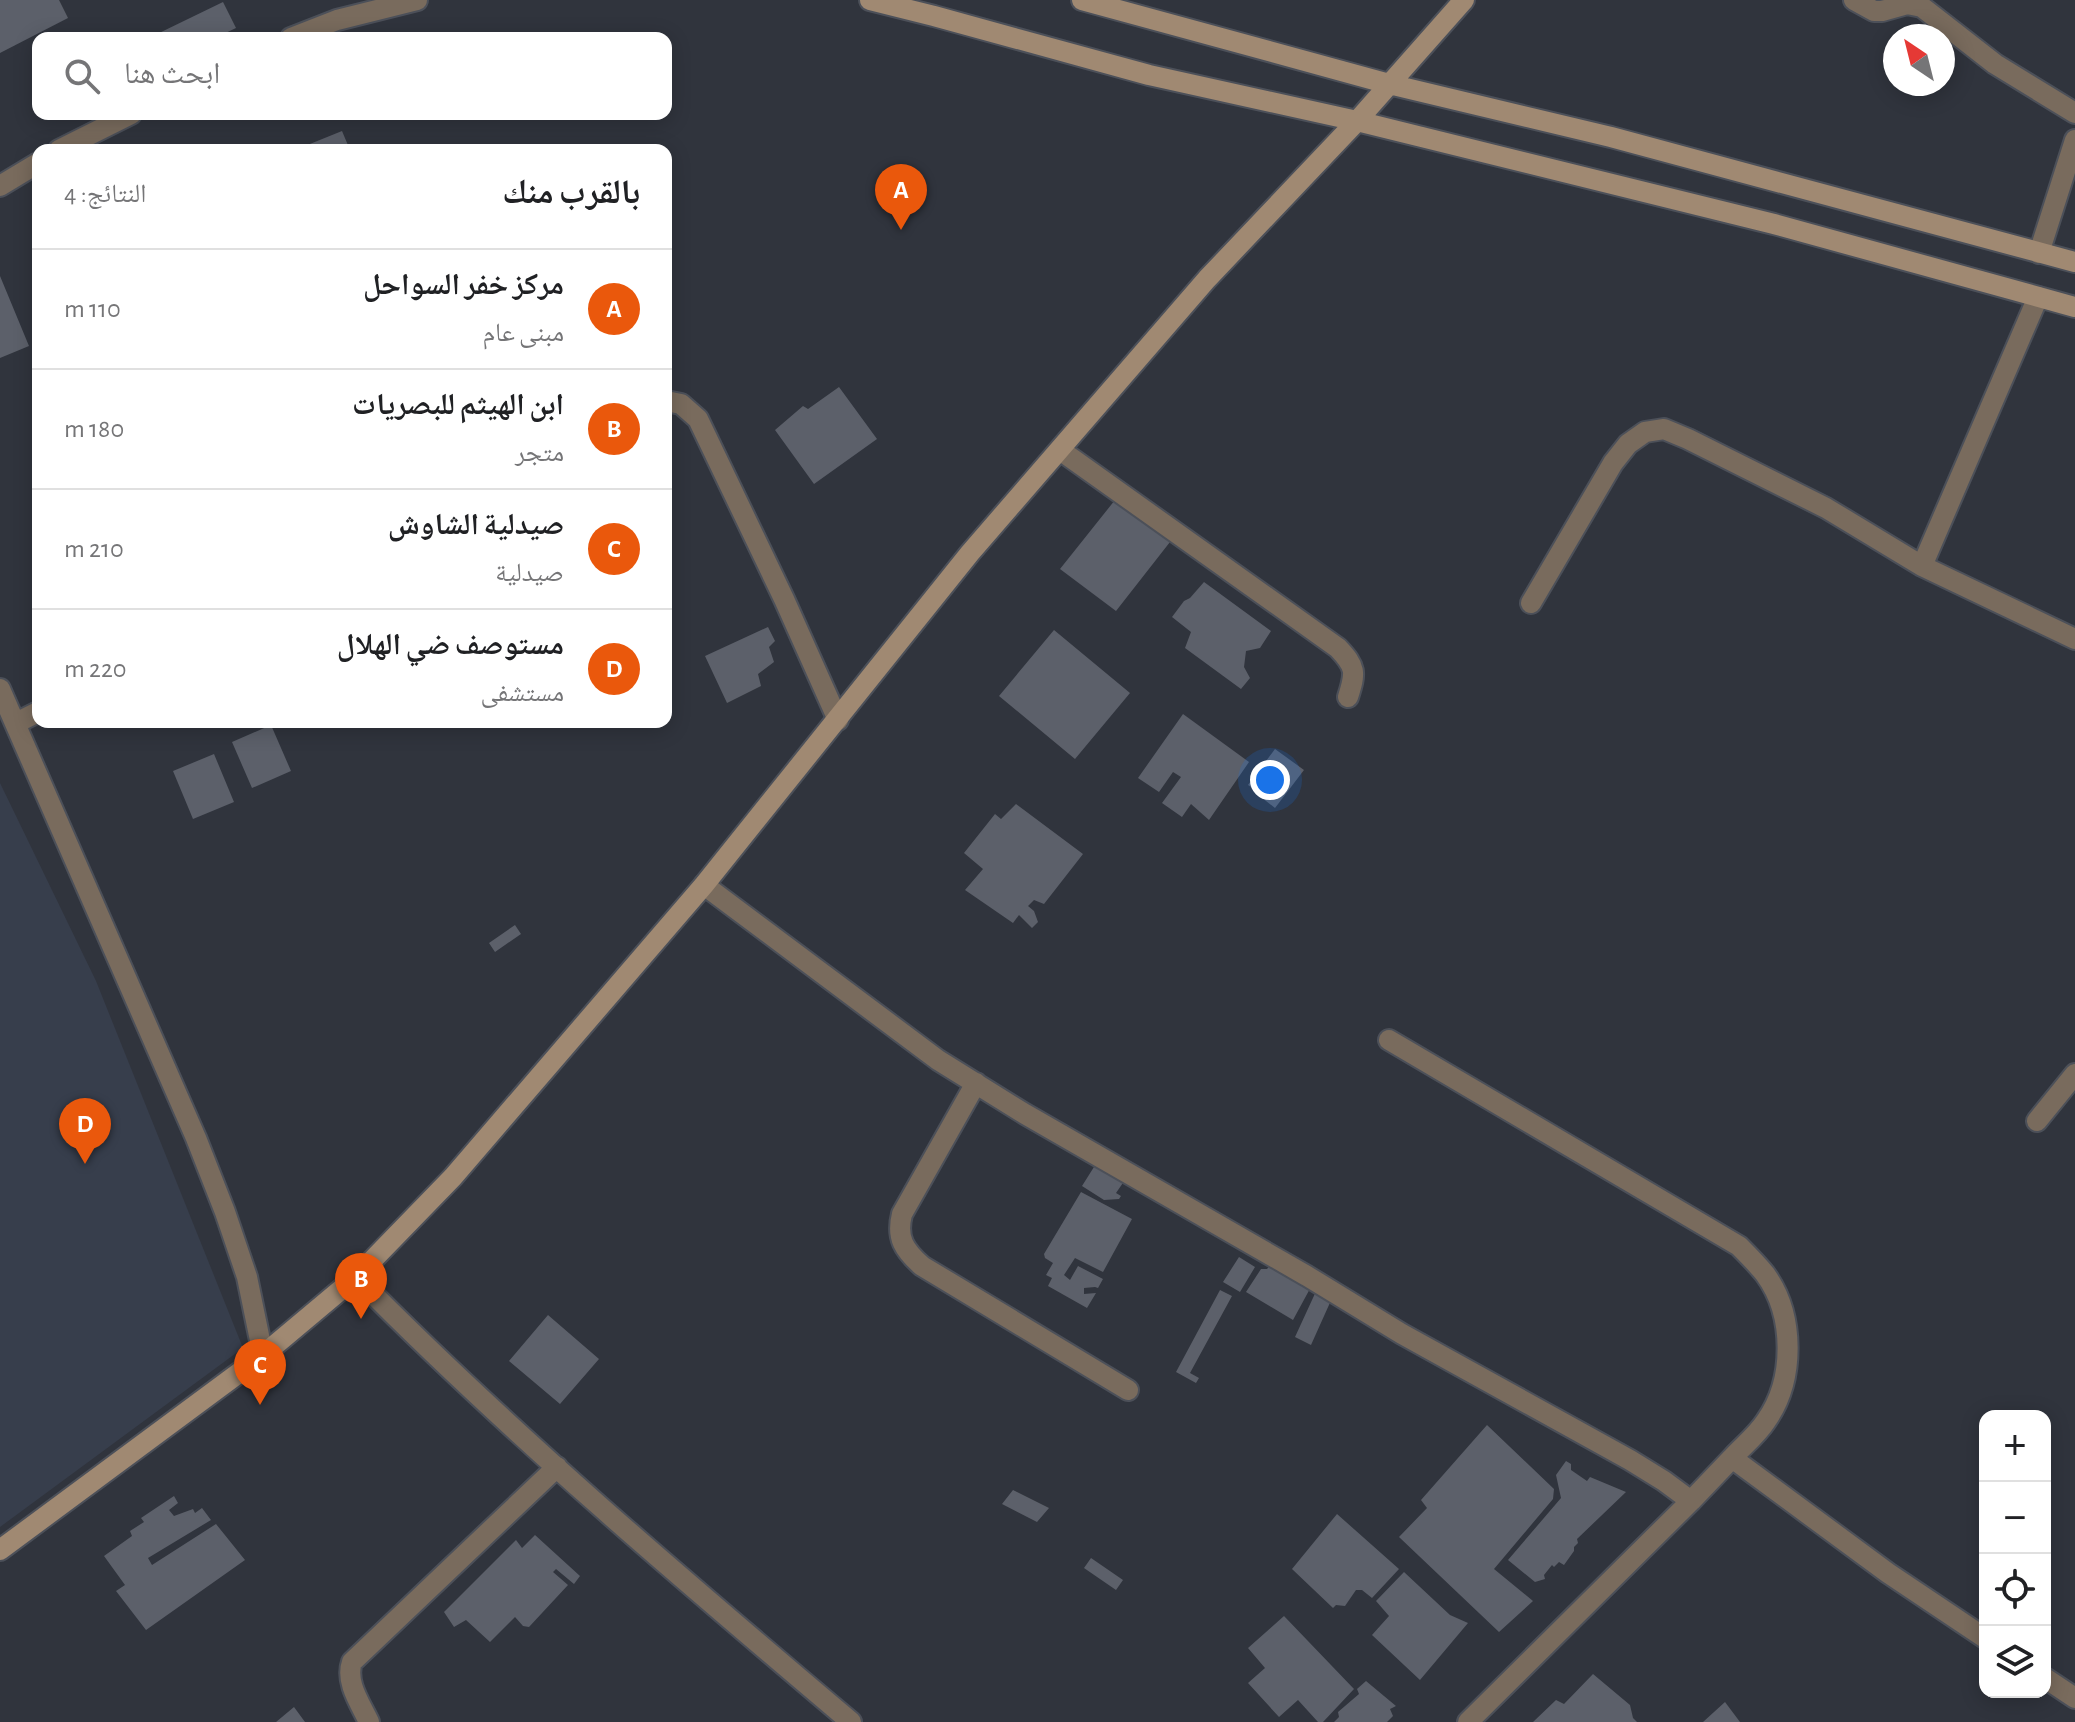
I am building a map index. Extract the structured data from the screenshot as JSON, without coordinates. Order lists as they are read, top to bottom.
{
  "north": "top left",
  "page": {
    "search": "ابحث هنا",
    "heading": ["بالقرب منك", "النتائج: 4"],
    "pins": [
      "A",
      "D",
      "B",
      "C"
    ],
    "list": [
      {
        "mark": "A",
        "name": "مركز خفر السواحل",
        "note": "مبنى عام",
        "value": "110 m"
      },
      {
        "mark": "B",
        "name": "ابن الهيثم للبصريات",
        "note": "متجر",
        "value": "180 m"
      },
      {
        "mark": "C",
        "name": "صيدلية الشاوش",
        "note": "صيدلية",
        "value": "210 m"
      },
      {
        "mark": "D",
        "name": "مستوصف ضي الهلال",
        "note": "مستشفى",
        "value": "220 m"
      }
    ],
    "map_buttons": ["+", "−"]
  }
}
